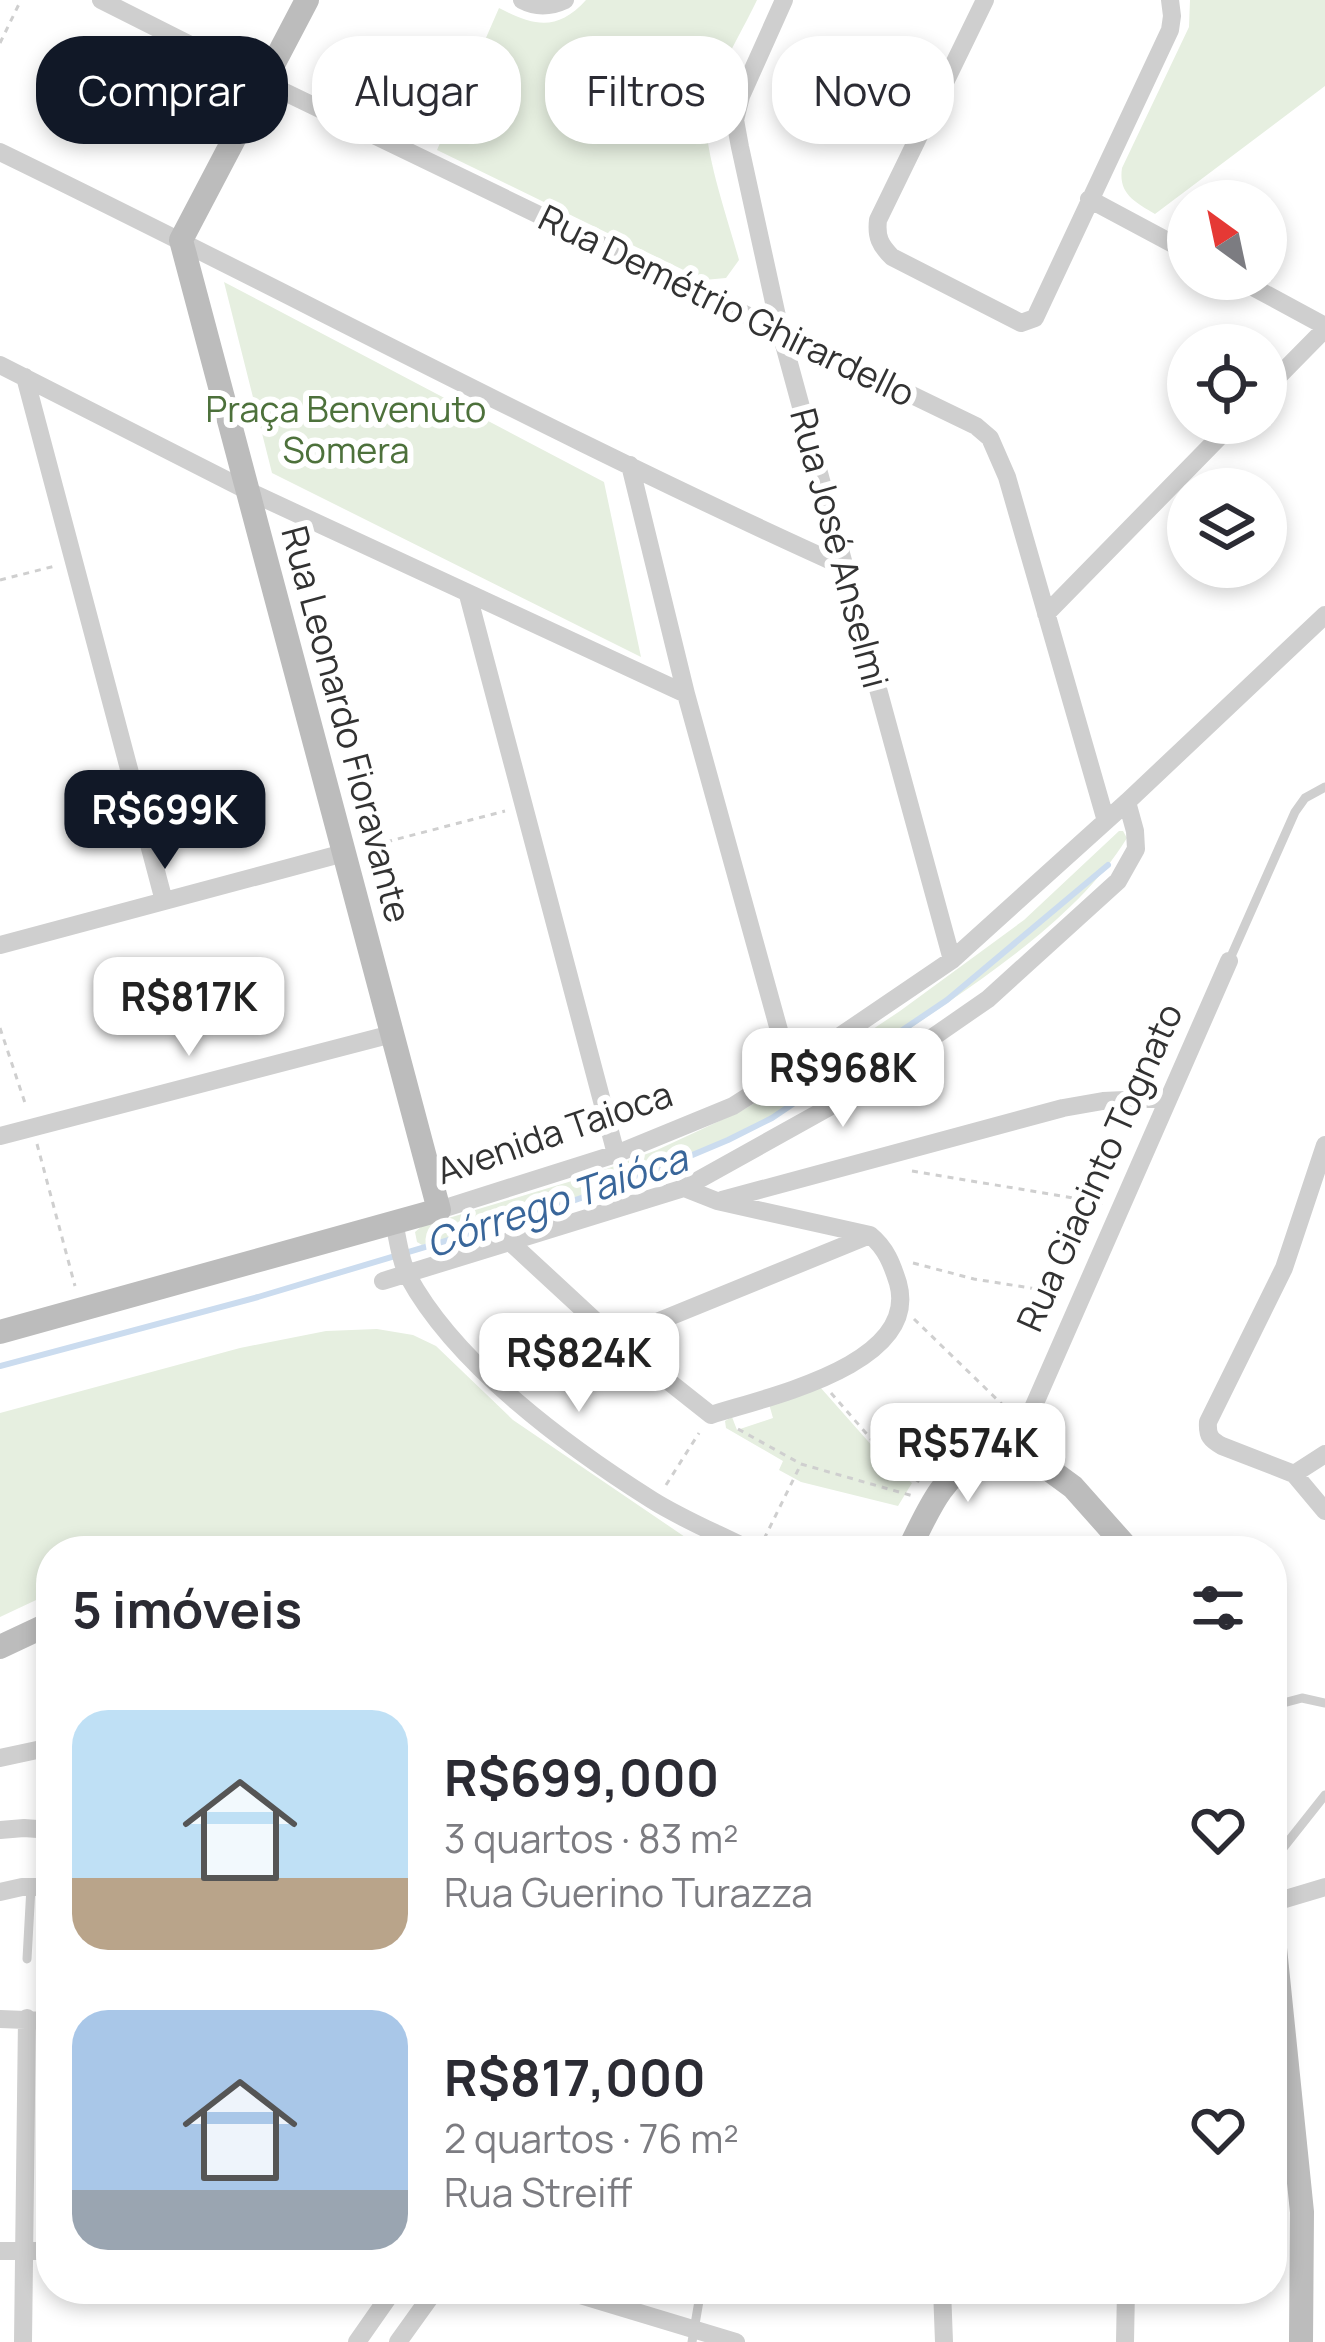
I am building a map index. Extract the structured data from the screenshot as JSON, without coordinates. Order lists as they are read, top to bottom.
{
  "streets": {
    "street": [
      "Rua Demétrio Ghirardello",
      "Rua José Anselmi",
      "Rua Leonardo Fioravante",
      "Avenida Taioca",
      "Rua Giacinto Tognato"
    ]
  },
  "crossings": [
    ["Rua Demétrio Ghirardello", "Rua José Anselmi"],
    ["Rua Demétrio Ghirardello", "Avenida Taioca"],
    ["Rua José Anselmi", "Avenida Taioca"],
    ["Rua Leonardo Fioravante", "Avenida Taioca"]
  ],
  "water": ["Córrego Taióca"],
  "parks": ["Praça Benvenuto Somera"],
  "north": "top left",
  "page": {
    "chip": [
      "Comprar",
      "Alugar",
      "Filtros",
      "Novo"
    ],
    "price": [
      "R$699K",
      "R$817K",
      "R$968K",
      "R$824K",
      "R$574K"
    ],
    "heading": "5 imóveis",
    "list": [
      {
        "name": "R$699,000",
        "note": "3 quartos · 83 m² · Rua Guerino Turazza"
      },
      {
        "name": "R$817,000",
        "note": "2 quartos · 76 m² · Rua Streiff"
      }
    ]
  }
}
